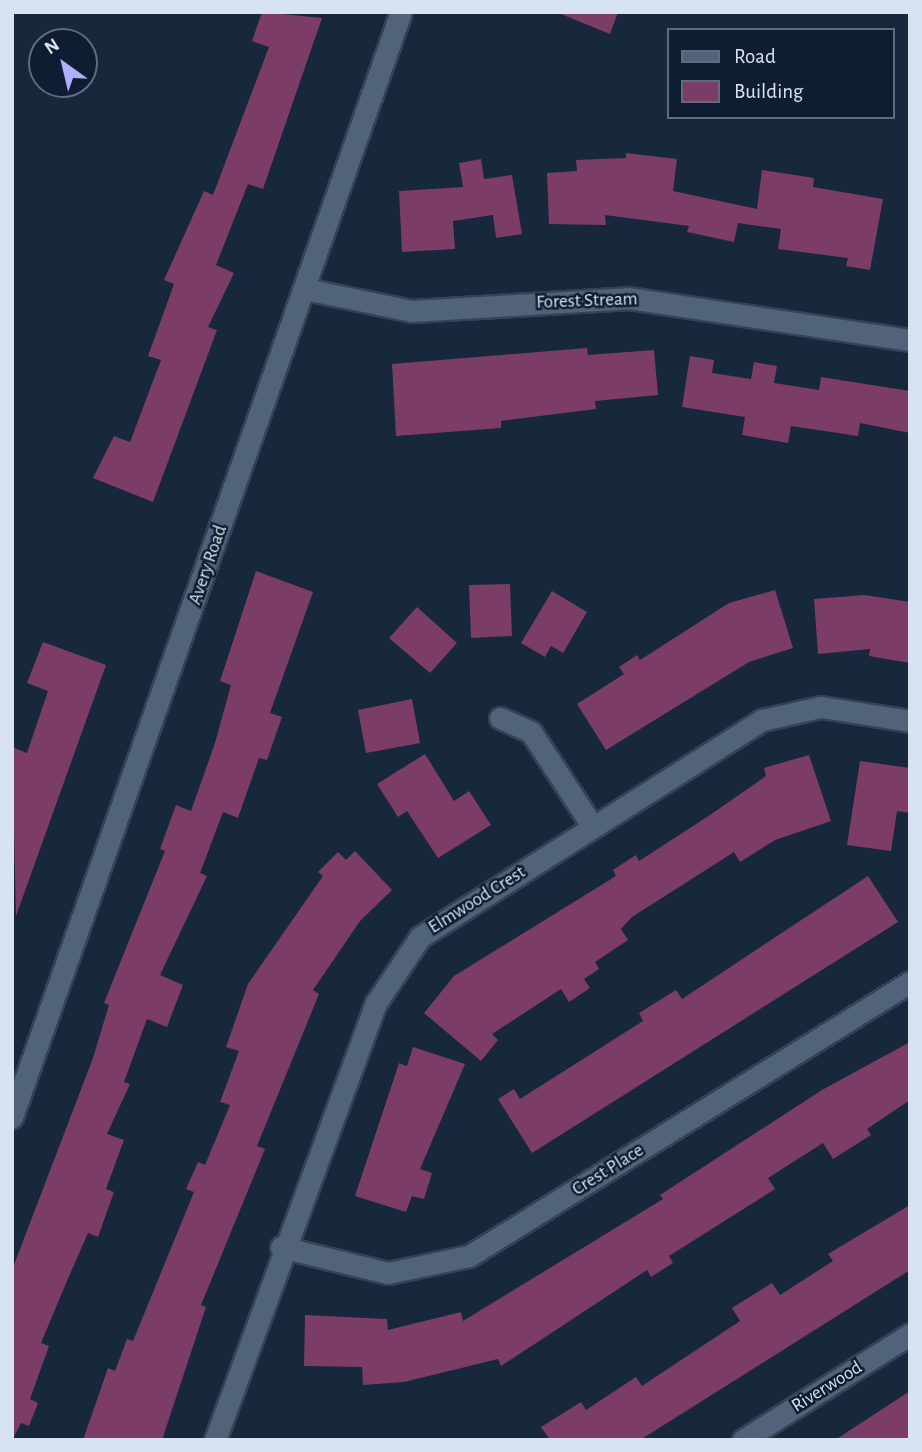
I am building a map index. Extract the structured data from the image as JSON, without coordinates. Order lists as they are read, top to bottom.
{
  "streets": {
    "street": [
      "Forest Stream",
      "Avery Road",
      "Elmwood Crest",
      "Crest Place",
      "Riverwood"
    ]
  },
  "crossings": [
    ["Forest Stream", "Avery Road"],
    ["Elmwood Crest", "Crest Place"]
  ],
  "legend": ["Road", "Building"],
  "north": "top left"
}
